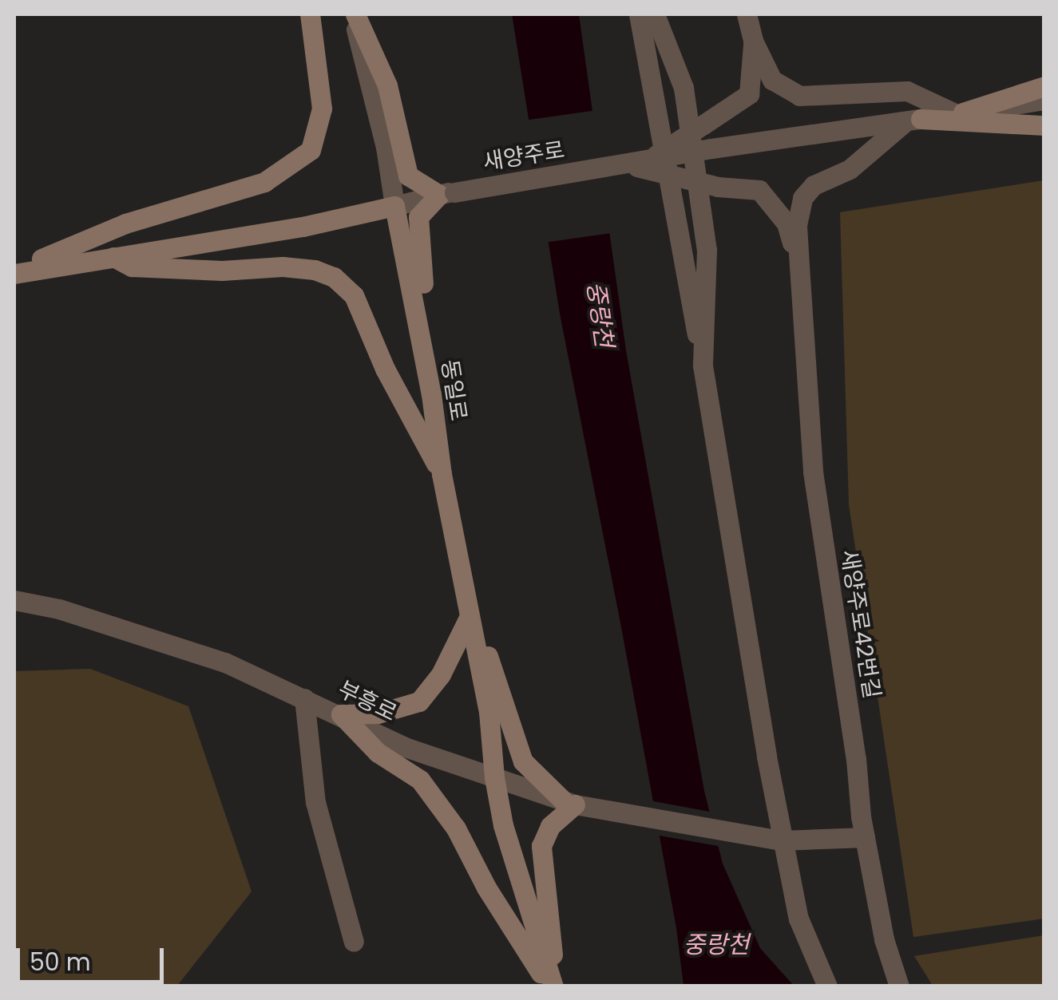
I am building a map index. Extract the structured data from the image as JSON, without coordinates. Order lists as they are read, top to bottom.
{
  "streets": {
    "main road": ["새양주로", "동일로"],
    "street": ["새양주로42번길", "부흥로"]
  },
  "crossings": [
    ["새양주로", "동일로"],
    ["동일로", "부흥로"],
    ["새양주로42번길", "부흥로"]
  ],
  "water": ["중랑천"],
  "scale_bar": "50 m"
}
